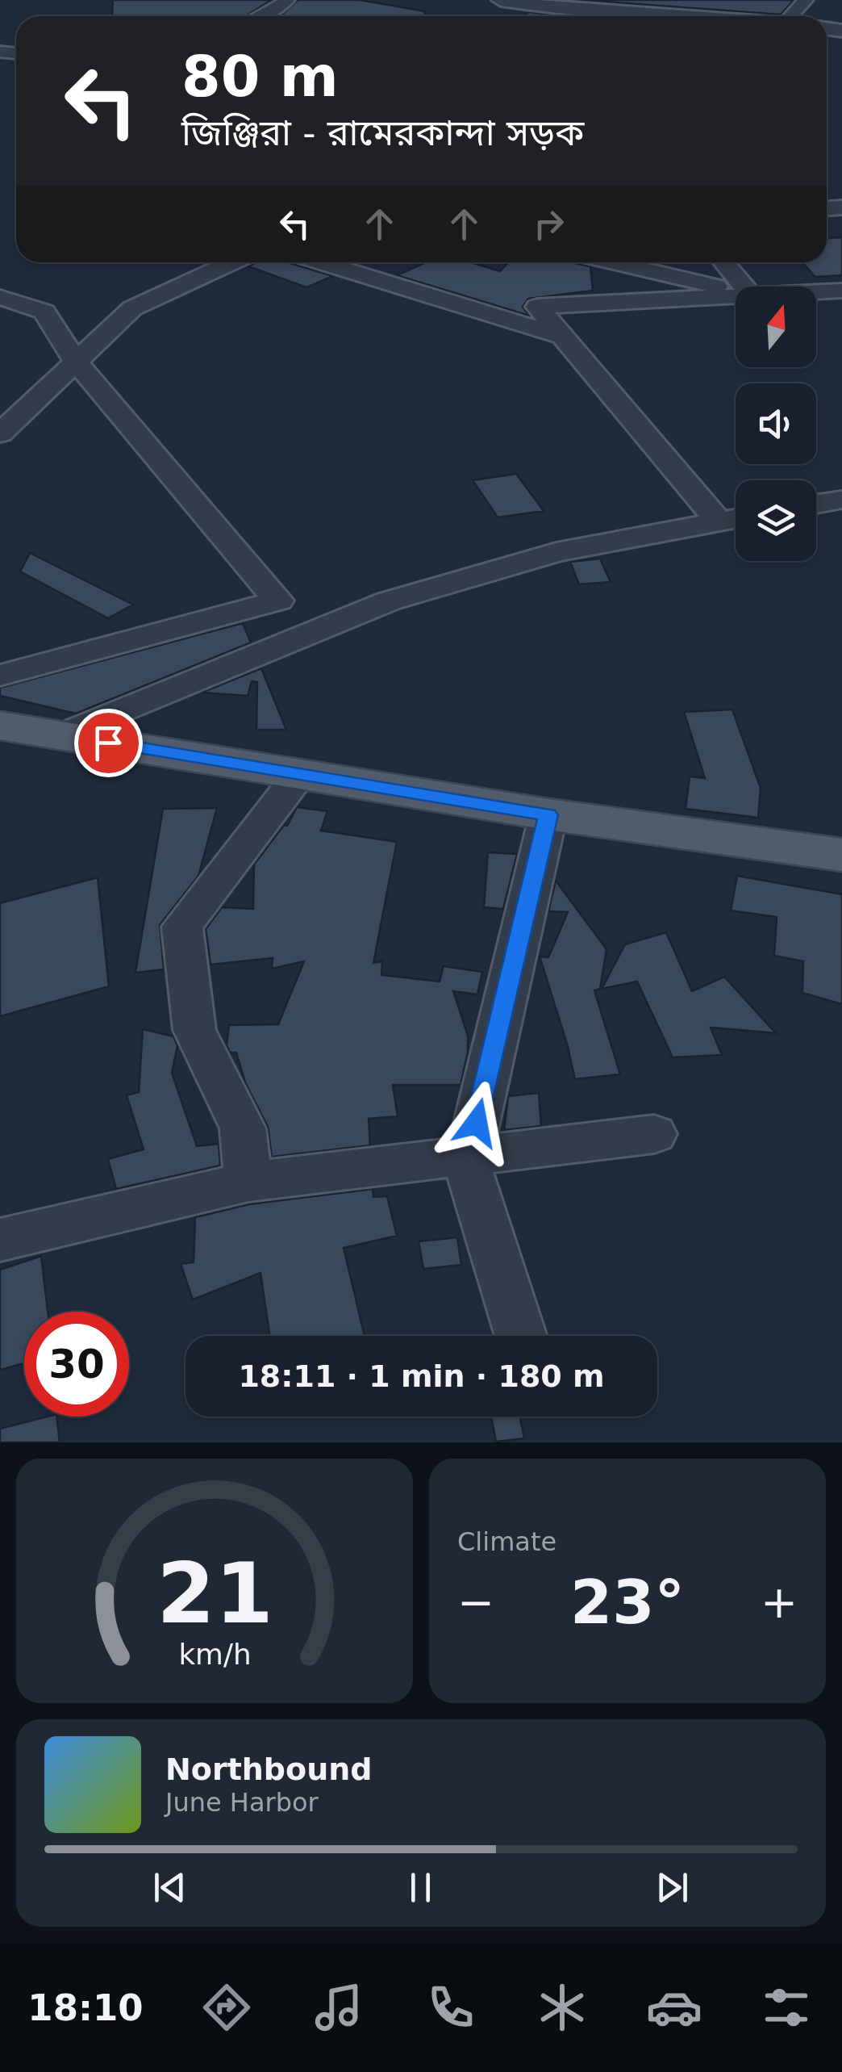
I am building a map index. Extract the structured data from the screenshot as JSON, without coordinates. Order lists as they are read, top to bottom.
{
  "north": "top",
  "page": {
    "turn": ["80 m", "জিঞ্জিরা - রামেরকান্দা সড়ক"],
    "limit": "30",
    "trip": "18:11 · 1 min · 180 m",
    "tile": "Climate",
    "heat": ["−", "23°", "+"],
    "song": ["Northbound", "June Harbor"],
    "tabs": "18:10",
    "gauge": ["21", "km/h"]
  }
}
